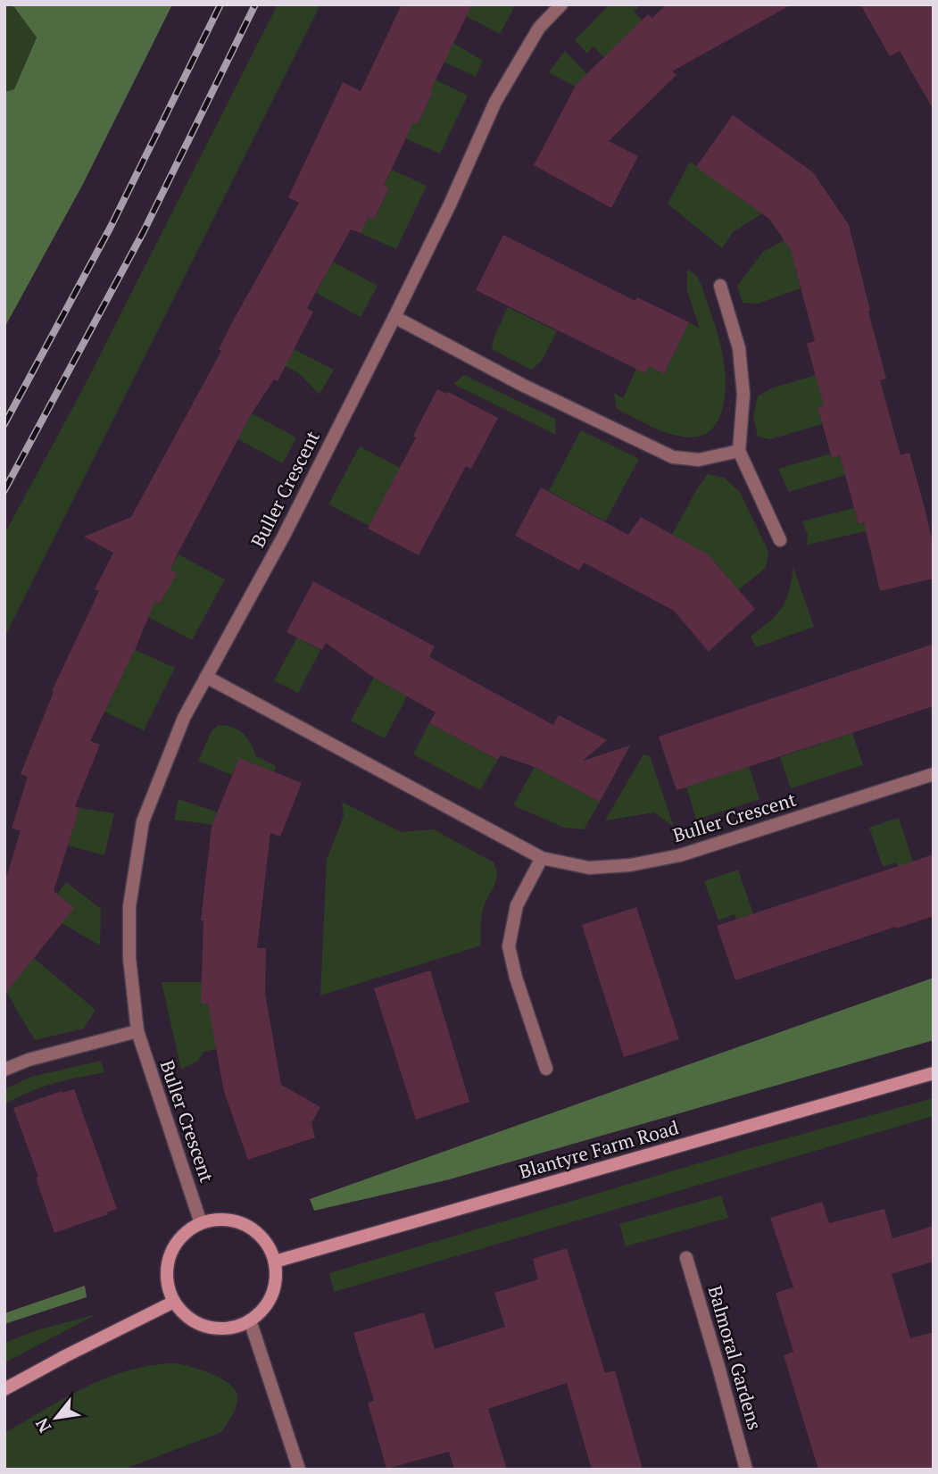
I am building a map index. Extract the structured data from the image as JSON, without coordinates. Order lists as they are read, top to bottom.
{
  "streets": {
    "main road": ["Blantyre Farm Road"],
    "street": ["Buller Crescent", "Balmoral Gardens"]
  },
  "crossings": [
    ["Buller Crescent", "Blantyre Farm Road"]
  ],
  "north": "bottom left"
}
